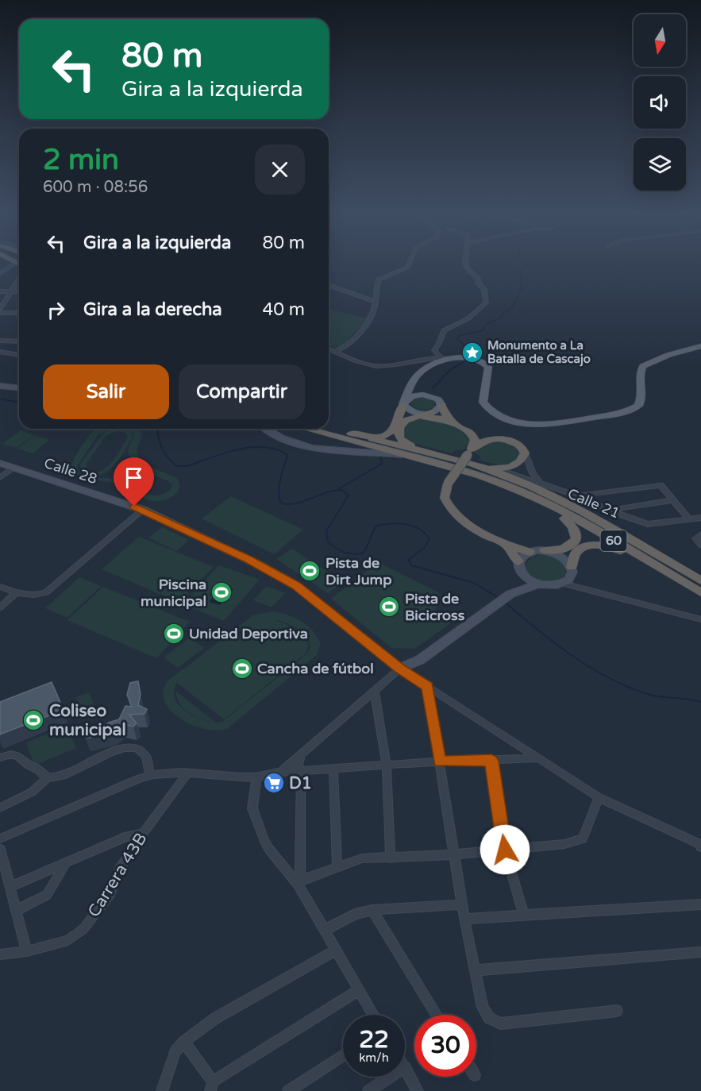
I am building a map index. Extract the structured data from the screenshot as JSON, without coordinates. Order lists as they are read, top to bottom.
{
  "streets": {
    "highway": ["60"],
    "main road": ["Calle 28"],
    "street": ["Calle 21", "Carrera 43B"]
  },
  "places": {
    "place": ["Monumento a La Batalla de Cascajo"],
    "sports": [
      "Pista de Dirt Jump",
      "Piscina municipal",
      "Pista de Bicicross",
      "Unidad Deportiva",
      "Cancha de fútbol",
      "Coliseo municipal"
    ],
    "supermarket": ["D1"]
  },
  "north": "bottom",
  "page": {
    "turn": ["80 m", "Gira a la izquierda"],
    "heading": ["2 min", "600 m · 08:56"],
    "list": [
      {
        "name": "Gira a la izquierda",
        "value": "80 m"
      },
      {
        "name": "Gira a la derecha",
        "value": "40 m"
      }
    ],
    "buttons": ["Salir", "Compartir"],
    "speed": "22 km/h",
    "limit": "30"
  }
}
